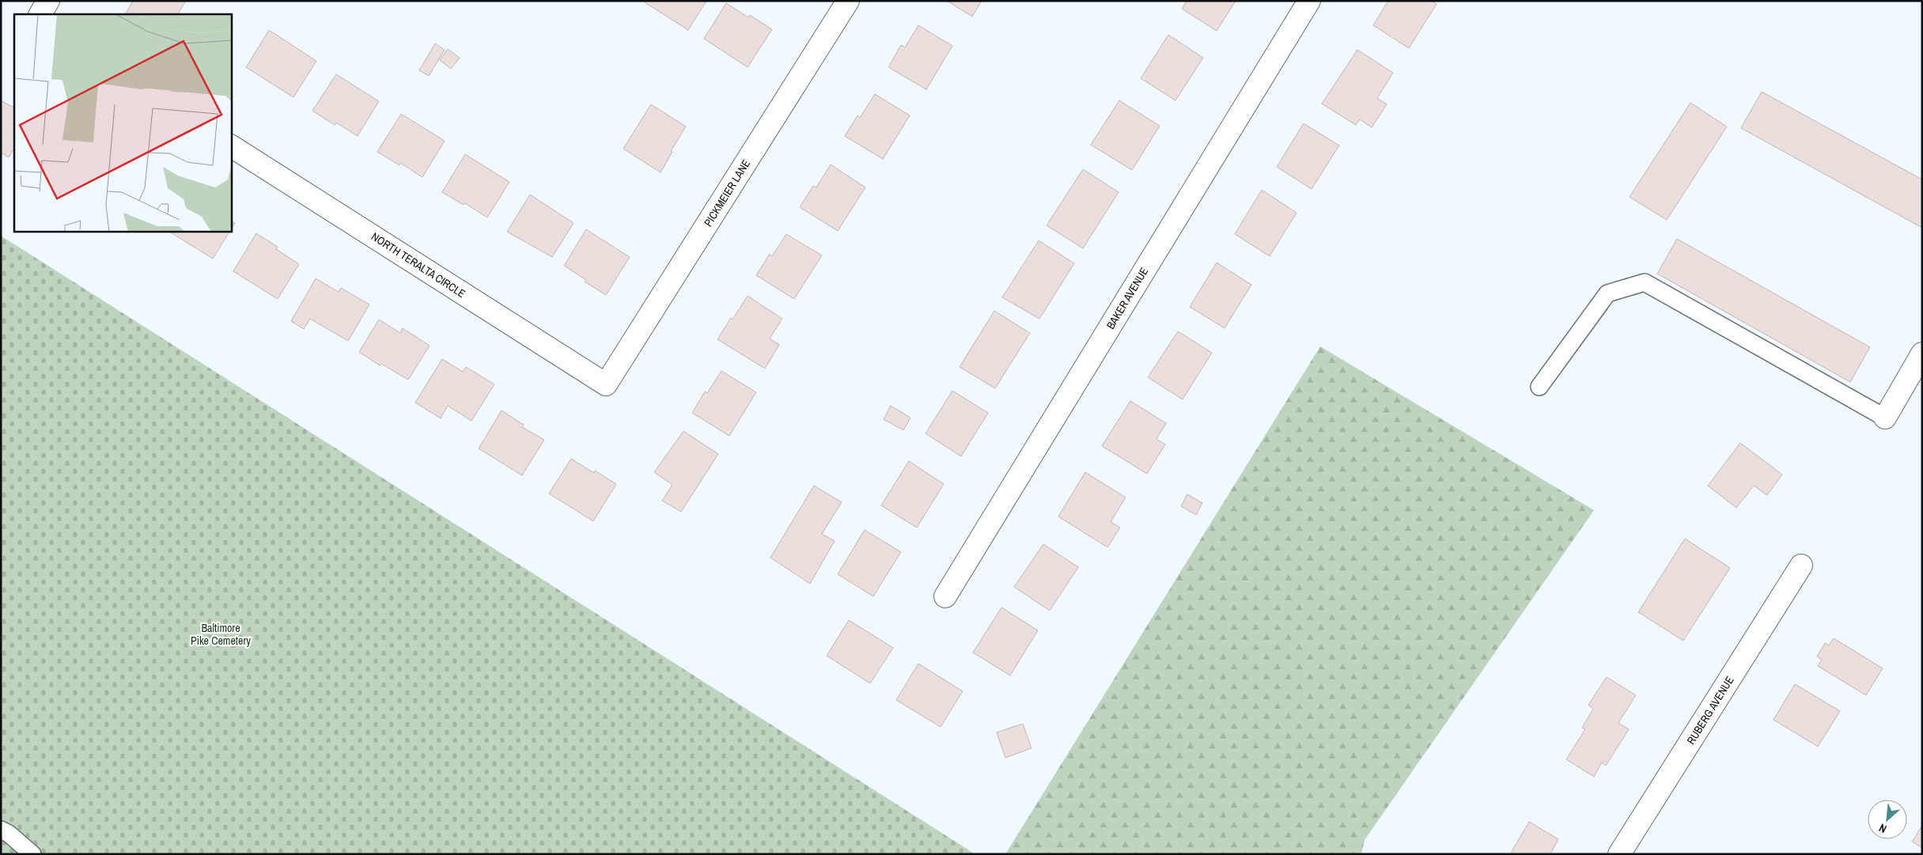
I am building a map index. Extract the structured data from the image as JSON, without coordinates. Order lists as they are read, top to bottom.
{
  "streets": {
    "street": [
      "PICKMEIER LANE",
      "NORTH TERALTA CIRCLE",
      "BAKER AVENUE",
      "RUBERG AVENUE"
    ]
  },
  "crossings": [
    ["PICKMEIER LANE", "NORTH TERALTA CIRCLE"]
  ],
  "parks": ["Baltimore Pike Cemetery"],
  "north": "bottom left"
}
